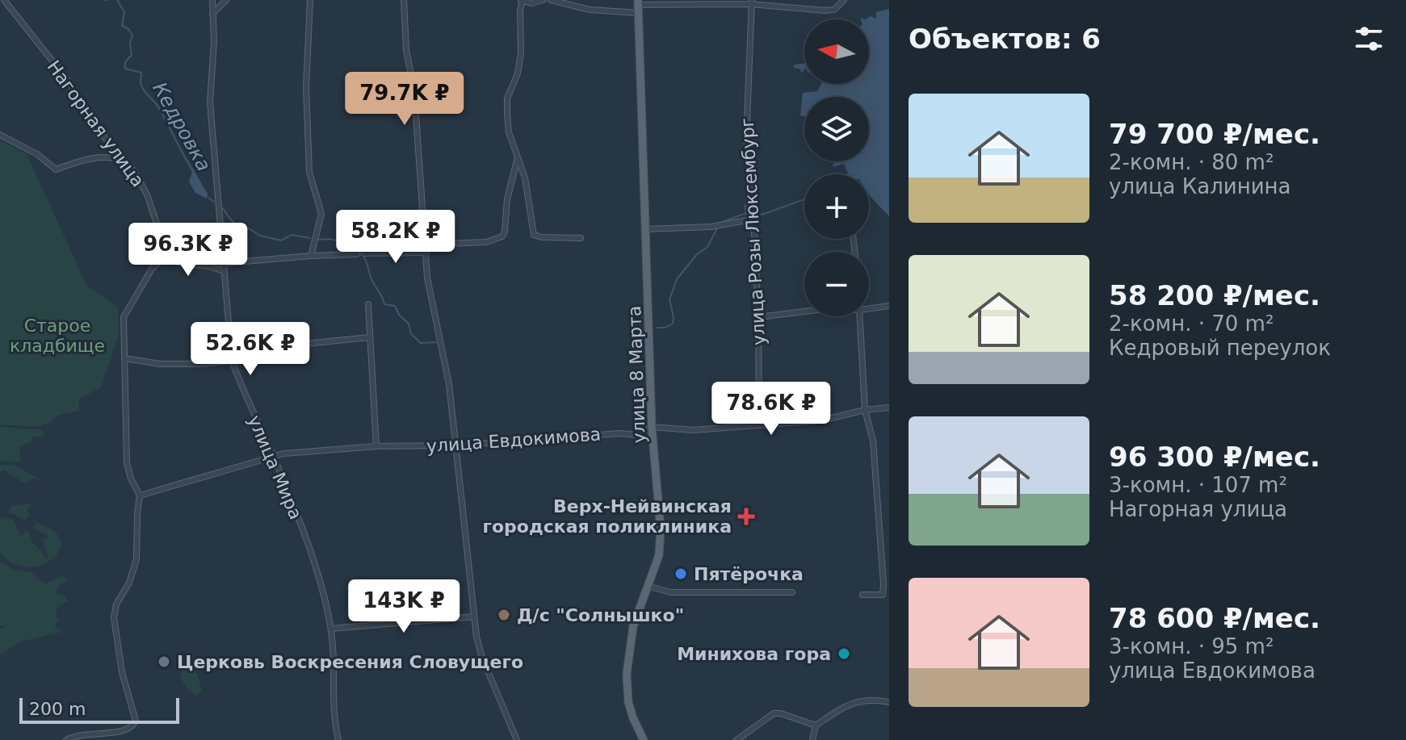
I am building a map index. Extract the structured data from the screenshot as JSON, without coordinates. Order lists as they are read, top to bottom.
{
  "streets": {
    "main road": ["улица 8 Марта"],
    "street": [
      "Нагорная улица",
      "улица Розы Люксембург",
      "улица Евдокимова",
      "улица Мира"
    ]
  },
  "crossings": [
    ["улица Розы Люксембург", "улица Евдокимова"],
    ["улица 8 Марта", "улица Евдокимова"],
    ["улица Евдокимова", "улица Мира"]
  ],
  "water": ["Кедровка"],
  "parks": ["Старое кладбище"],
  "places": {
    "health": ["Верх-Нейвинская городская поликлиника"],
    "other": [
      "Пятёрочка",
      "Д/с \"Солнышко\"",
      "Минихова гора",
      "Церковь Воскресения Словущего"
    ]
  },
  "scale_bar": "200 m",
  "north": "left",
  "page": {
    "heading": "Объектов: 6",
    "map_buttons": ["+", "−"],
    "price": [
      "79.7K ₽",
      "58.2K ₽",
      "96.3K ₽",
      "52.6K ₽",
      "78.6K ₽",
      "143K ₽"
    ],
    "list": [
      {
        "name": "79 700 ₽/мес.",
        "note": "2-комн. · 80 m² · улица Калинина"
      },
      {
        "name": "58 200 ₽/мес.",
        "note": "2-комн. · 70 m² · Кедровый переулок"
      },
      {
        "name": "96 300 ₽/мес.",
        "note": "3-комн. · 107 m² · Нагорная улица"
      },
      {
        "name": "78 600 ₽/мес.",
        "note": "3-комн. · 95 m² · улица Евдокимова"
      }
    ],
    "scale": "200 m"
  }
}
